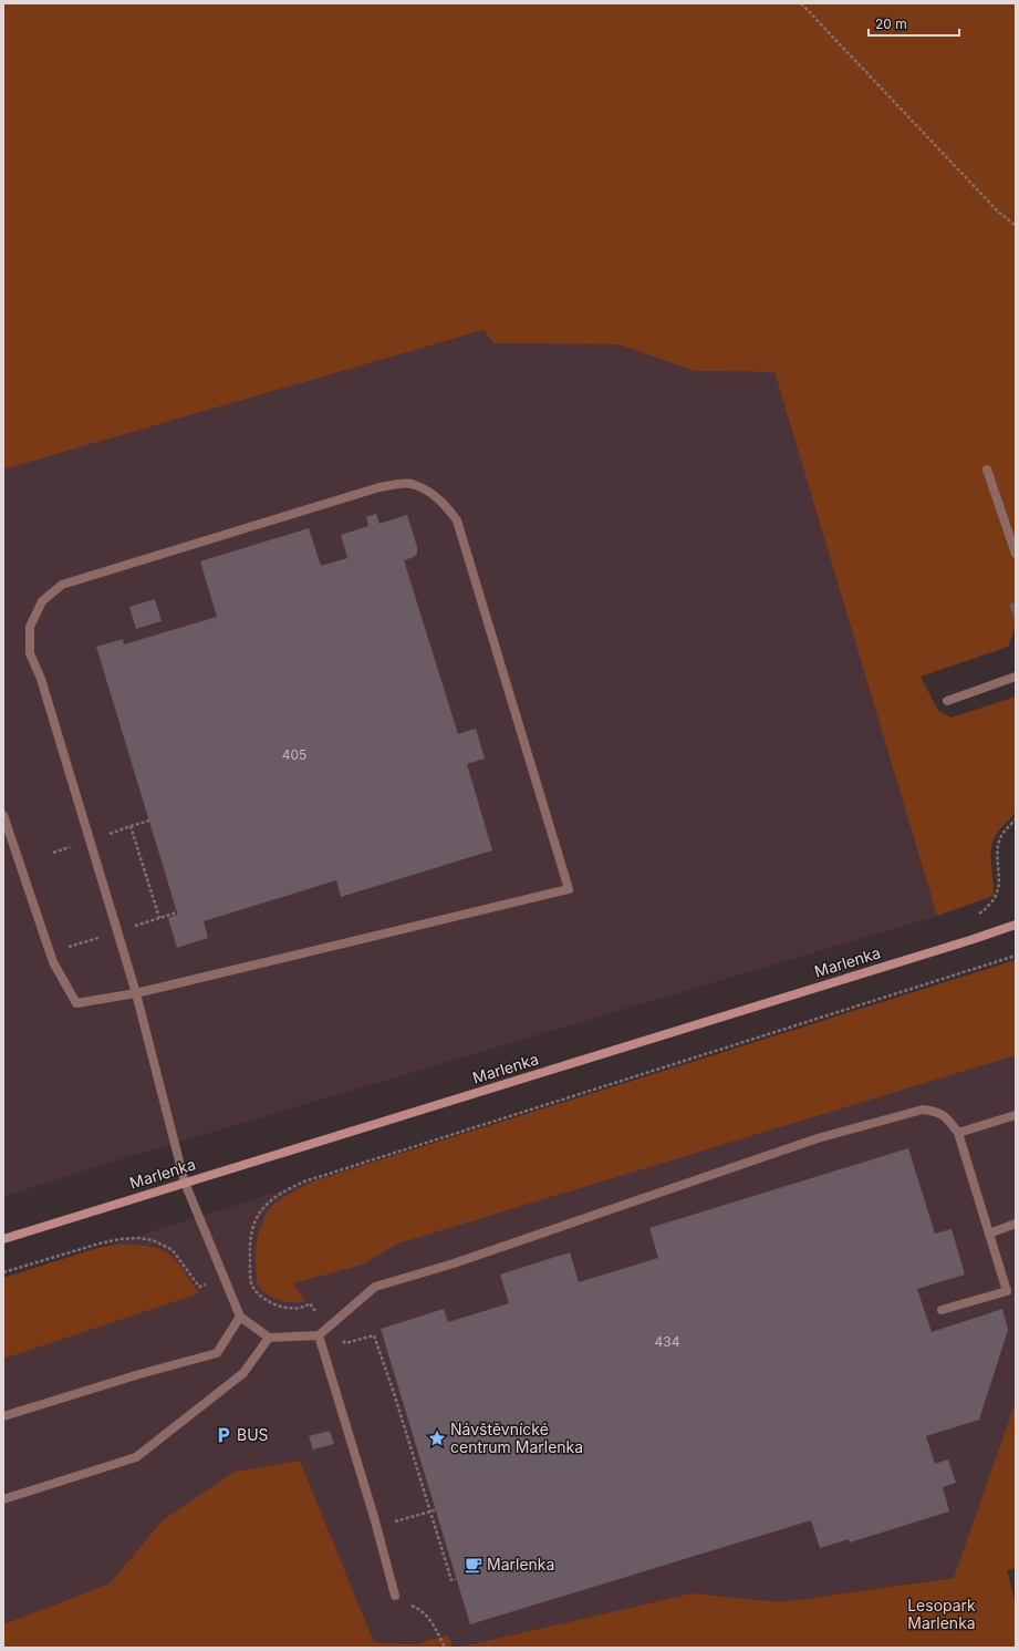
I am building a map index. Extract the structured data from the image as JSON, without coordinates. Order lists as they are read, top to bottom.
{
  "streets": {
    "main road": ["Marlenka"]
  },
  "parks": ["Lesopark Marlenka"],
  "places": {
    "parking": ["BUS"],
    "place": ["Návštěvnícké centrum Marlenka"],
    "cafe": ["Marlenka"]
  },
  "house_numbers": ["405", "434"],
  "scale_bar": "20 m"
}
